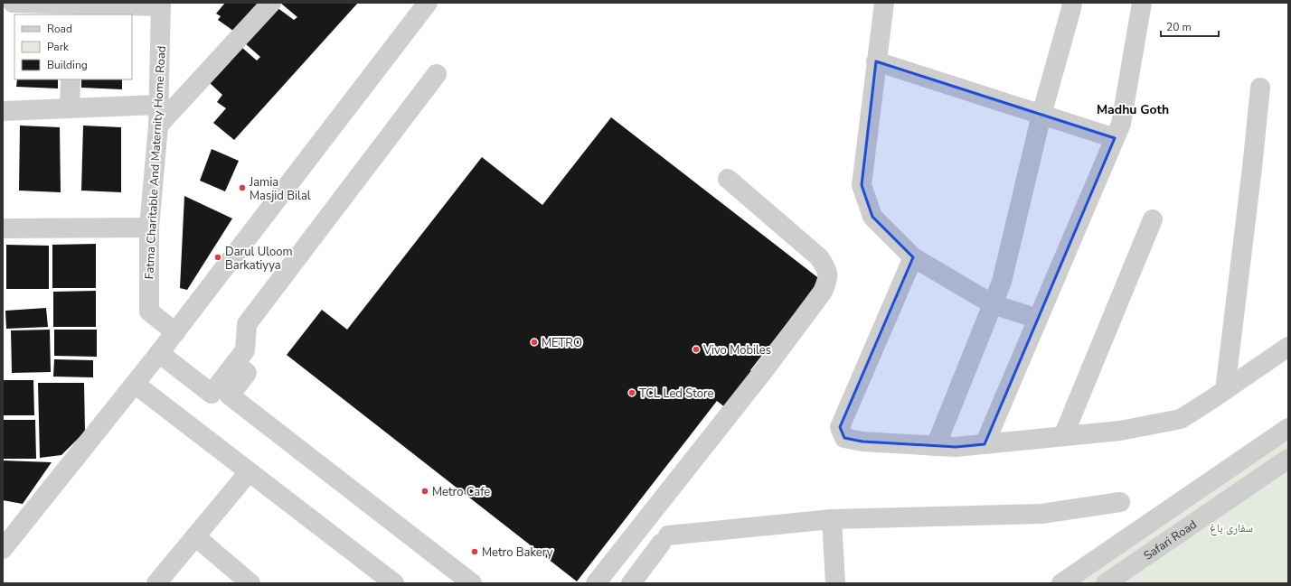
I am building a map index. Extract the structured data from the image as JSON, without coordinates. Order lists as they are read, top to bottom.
{
  "streets": {
    "street": ["Fatma Charitable And Maternity Home Road", "Safari Road"]
  },
  "districts": ["Madhu Goth"],
  "parks": ["سفاری باغ"],
  "places": [
    "Jamia Masjid Bilal",
    "Darul Uloom Barkatiyya",
    "METRO",
    "Vivo Mobiles",
    "TCL Led Store",
    "Metro Cafe",
    "Metro Bakery"
  ],
  "legend": ["Road", "Park", "Building"],
  "scale_bar": "20 m"
}
